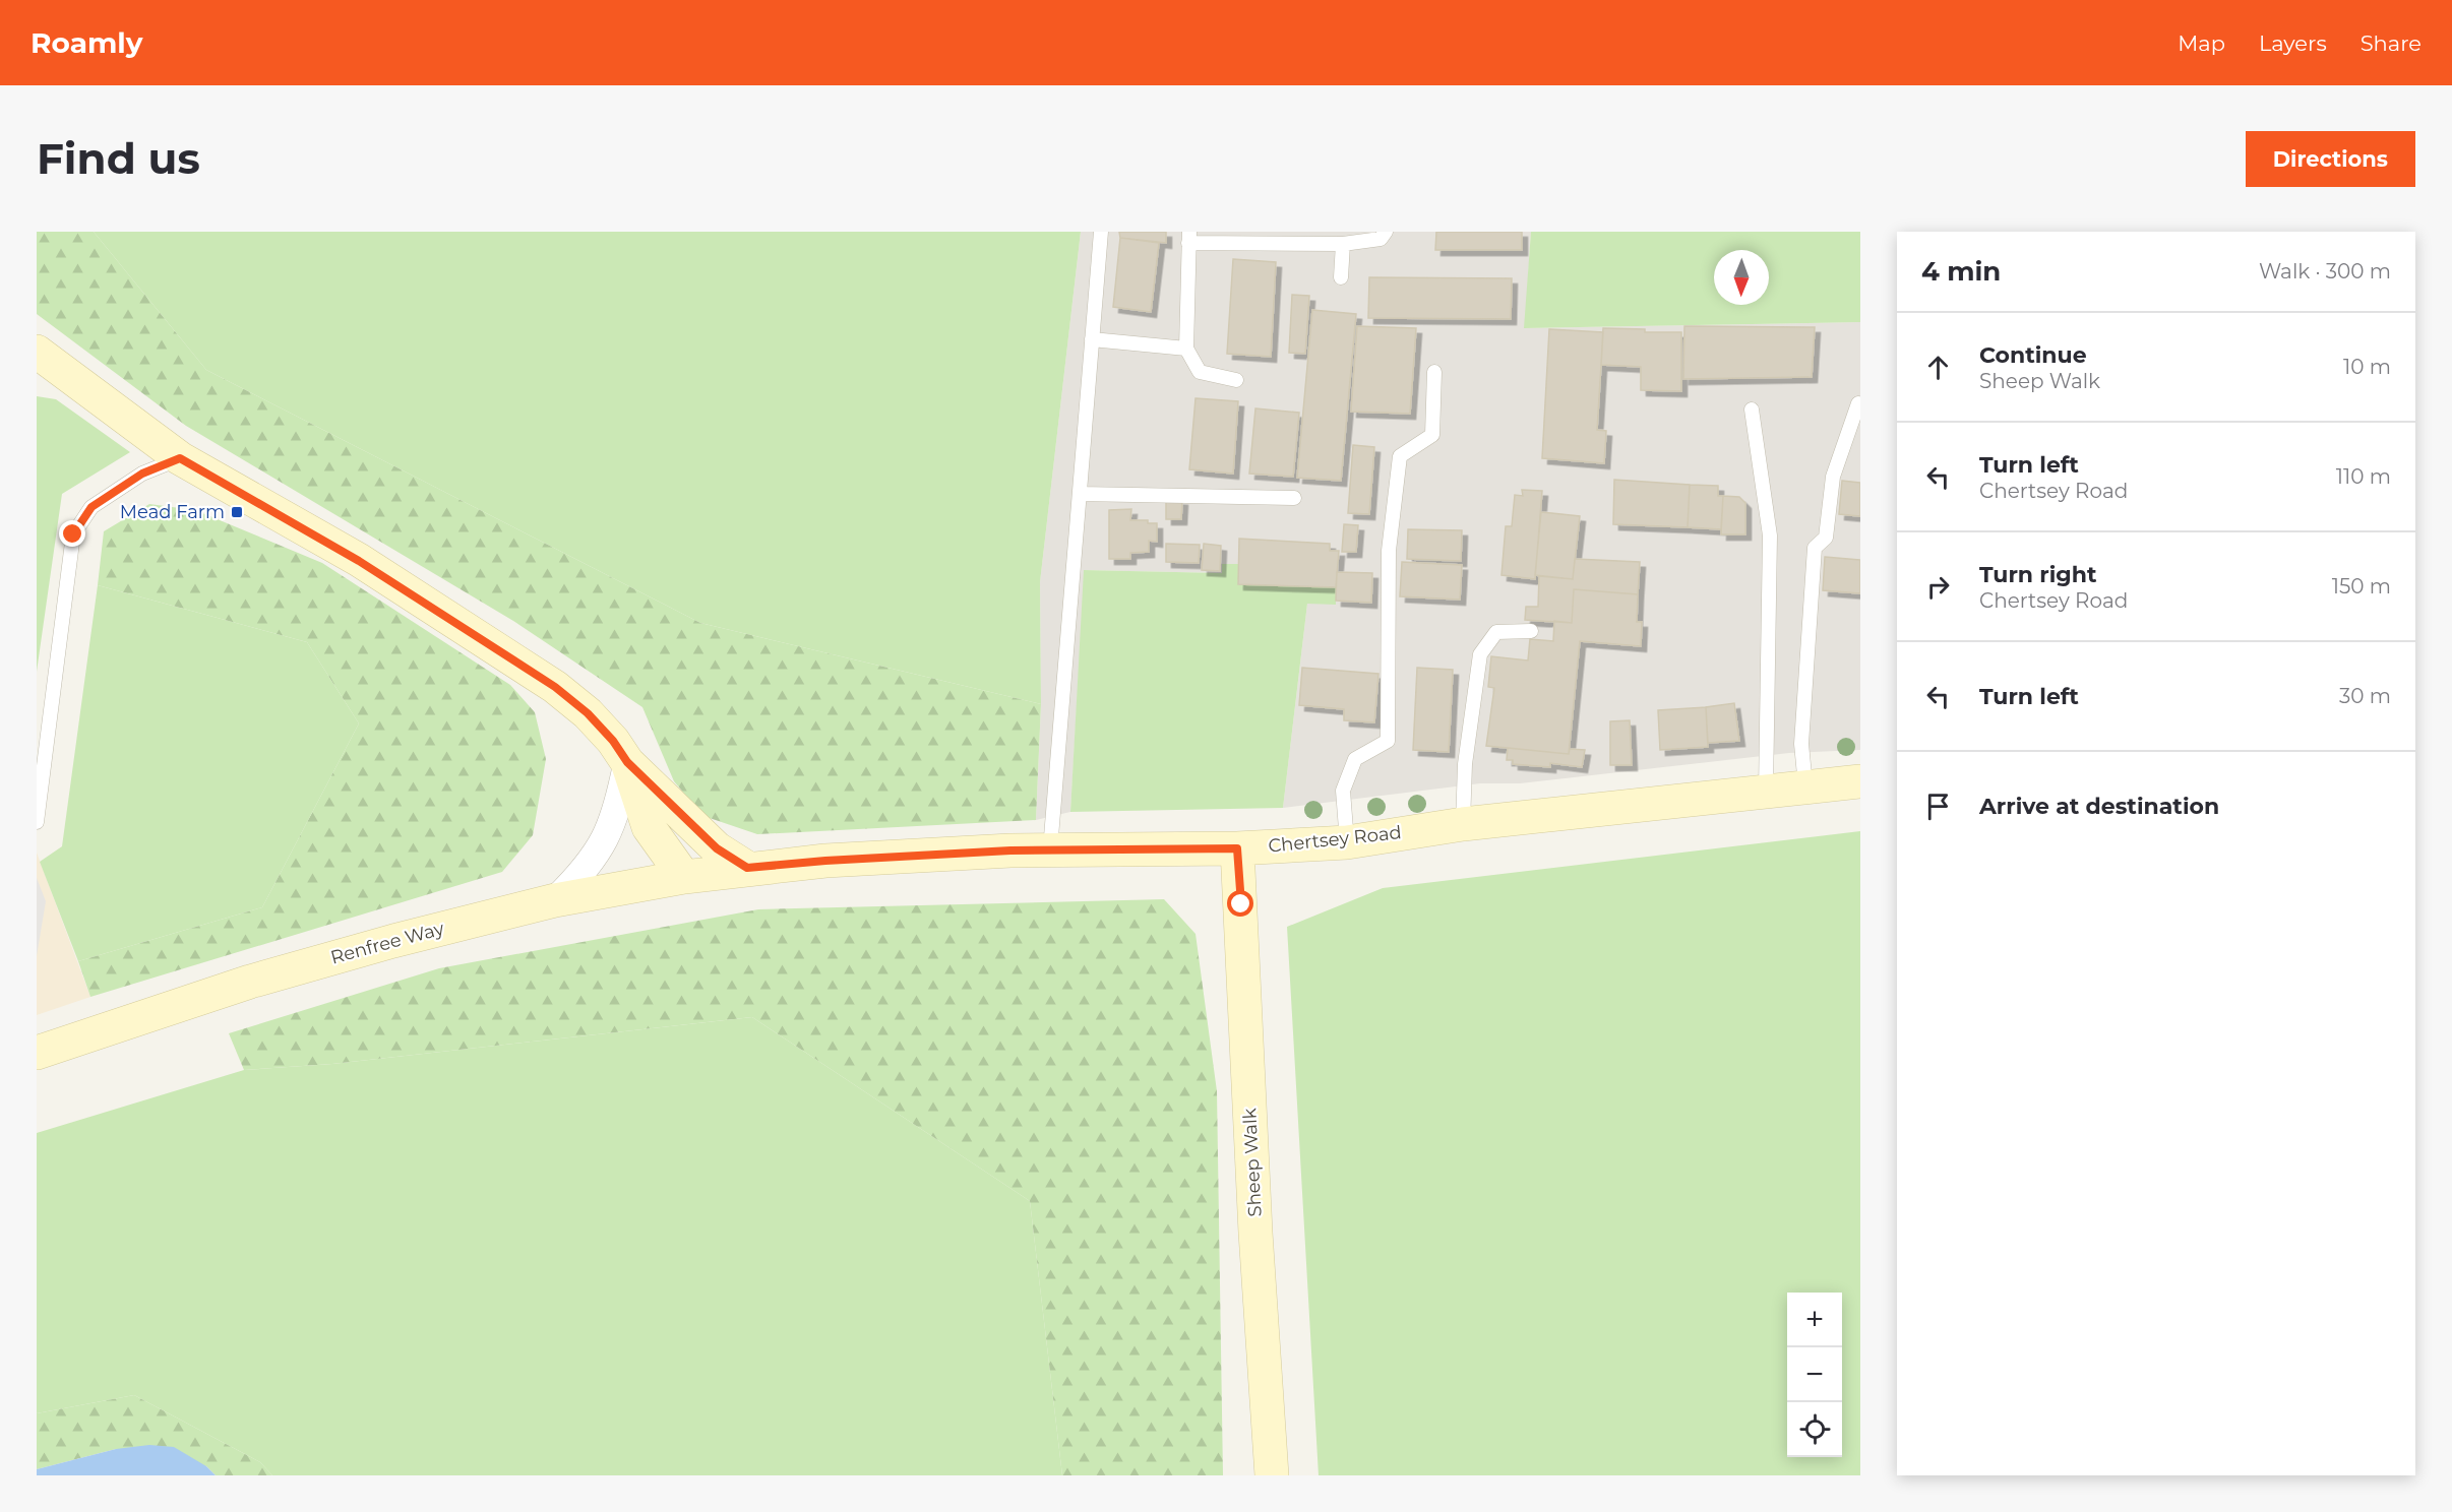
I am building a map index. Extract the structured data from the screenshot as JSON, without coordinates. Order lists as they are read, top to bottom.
{
  "streets": {
    "main road": ["Chertsey Road", "Renfree Way", "Sheep Walk"]
  },
  "crossings": [
    ["Chertsey Road", "Renfree Way"],
    ["Chertsey Road", "Sheep Walk"]
  ],
  "places": {
    "transit": ["Mead Farm"]
  },
  "north": "bottom",
  "page": {
    "header": "Roamly",
    "nav": ["Map", "Layers", "Share"],
    "buttons": "Directions",
    "title": "Find us",
    "heading": ["4 min", "Walk · 300 m"],
    "list": [
      ["Continue", "Sheep Walk", "10 m"],
      ["Turn left", "Chertsey Road", "110 m"],
      ["Turn right", "Chertsey Road", "150 m"],
      ["Turn left", "30 m"],
      "Arrive at destination"
    ],
    "map_buttons": ["+", "−"]
  }
}
